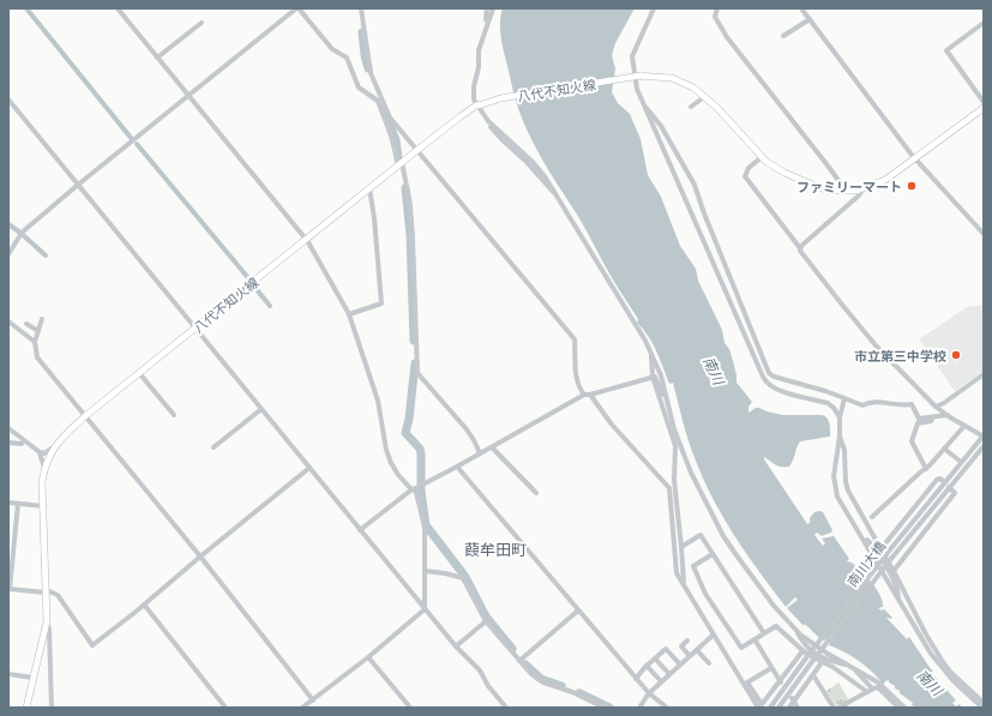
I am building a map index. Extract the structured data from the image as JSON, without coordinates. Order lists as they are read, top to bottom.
{
  "streets": {
    "main road": ["八代不知火線"],
    "street": ["南川大橋"]
  },
  "districts": ["葭牟田町"],
  "water": ["南川"],
  "places": ["ファミリーマート", "市立第三中学校"]
}
